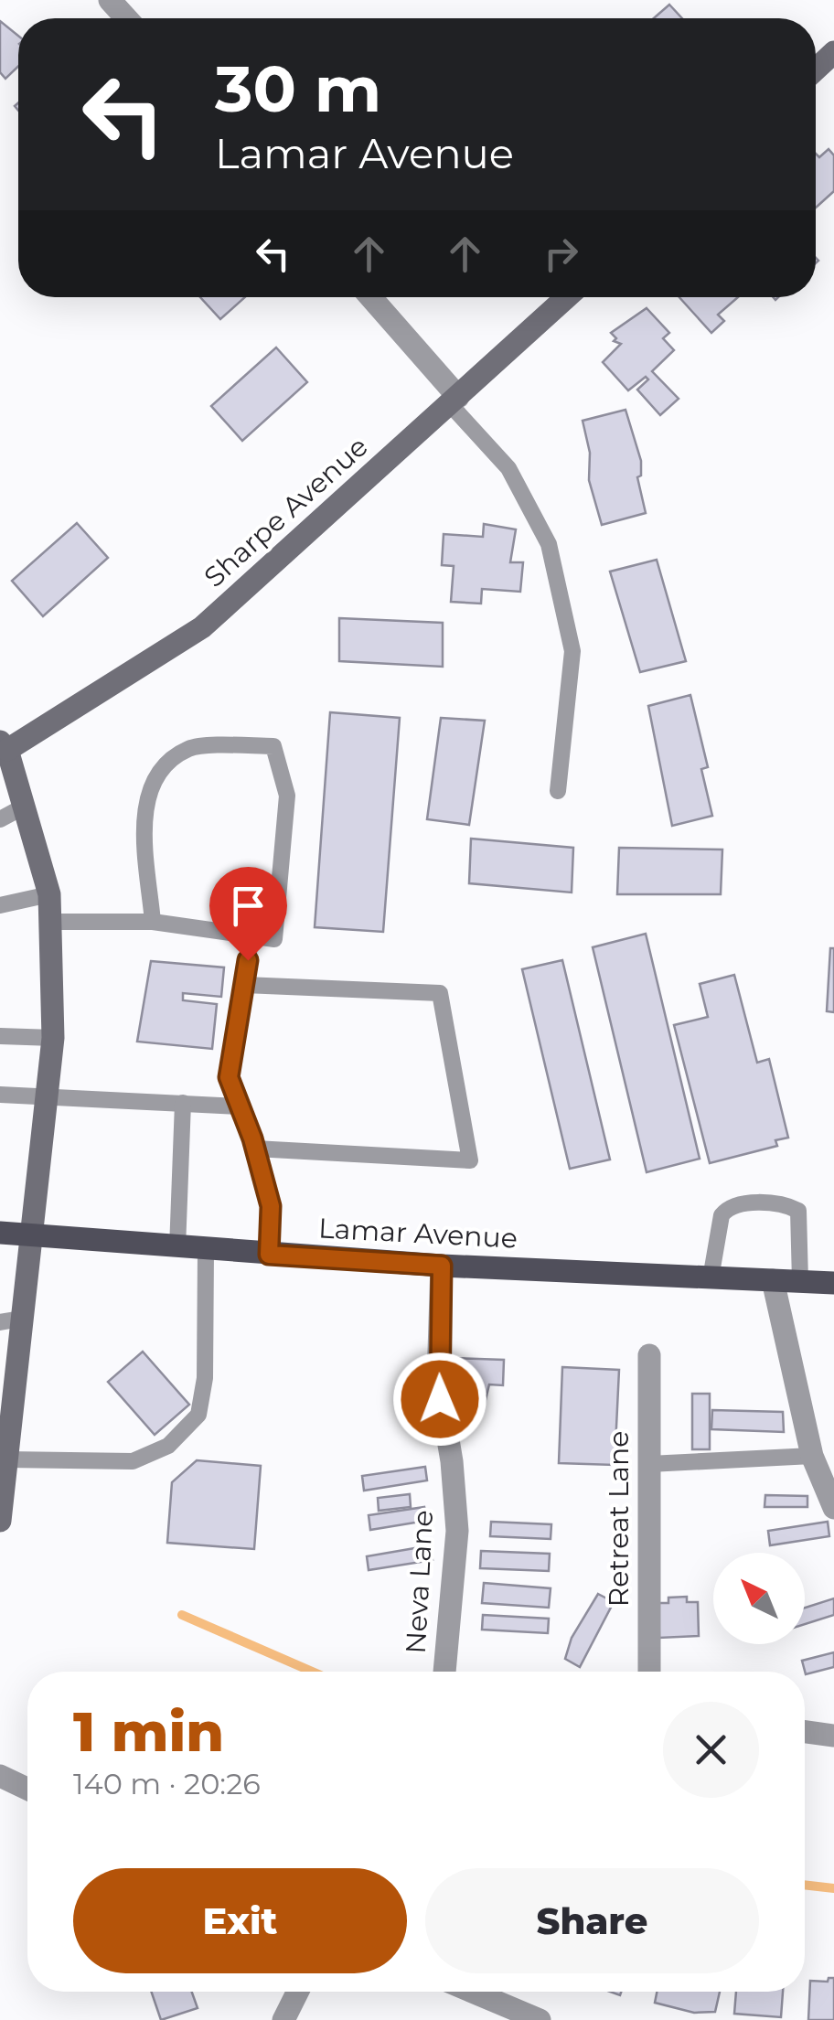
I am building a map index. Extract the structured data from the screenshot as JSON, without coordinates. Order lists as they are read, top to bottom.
{
  "streets": {
    "main road": ["Sharpe Avenue", "Lamar Avenue"],
    "street": ["Retreat Lane", "Neva Lane"]
  },
  "crossings": [
    ["Lamar Avenue", "Neva Lane"]
  ],
  "north": "top left",
  "page": {
    "turn": ["30 m", "Lamar Avenue"],
    "heading": ["1 min", "140 m · 20:26"],
    "buttons": ["Exit", "Share"]
  }
}
